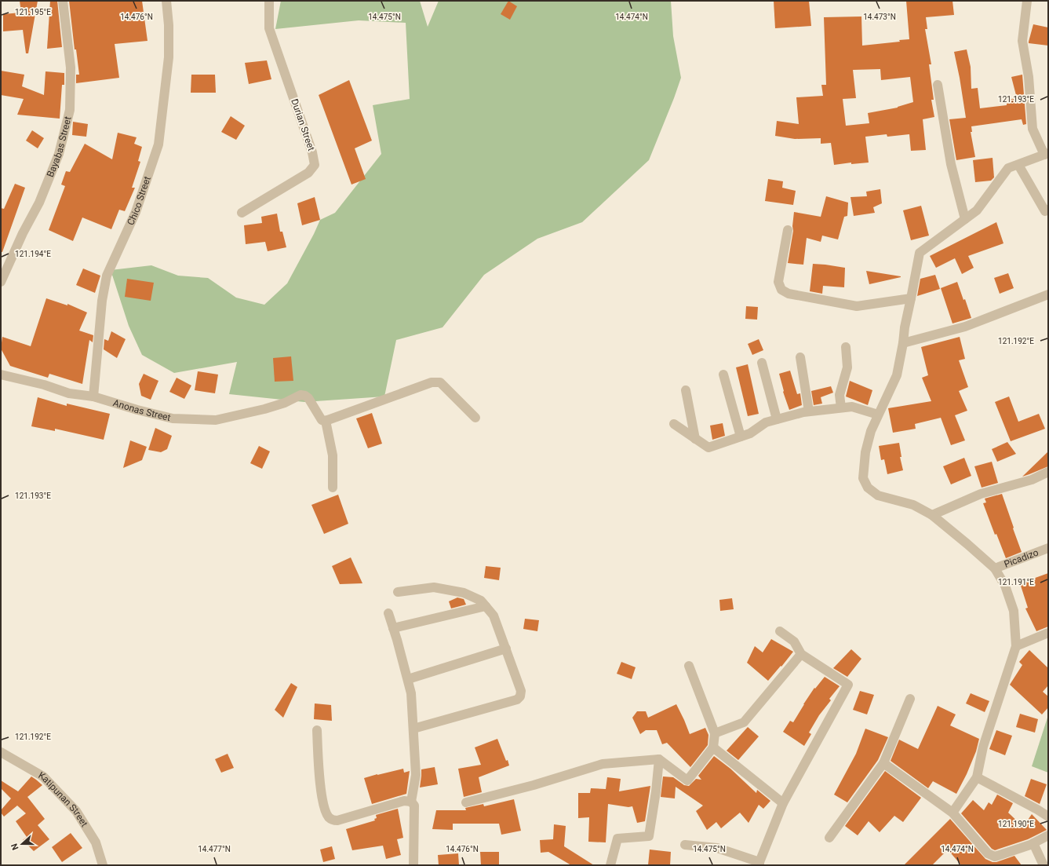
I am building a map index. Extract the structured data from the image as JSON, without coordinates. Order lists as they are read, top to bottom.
{
  "streets": {
    "street": [
      "Durian Street",
      "Bayabas Street",
      "Chico Street",
      "Anonas Street",
      "Picadizo",
      "Katipunan Street"
    ]
  },
  "crossings": [
    ["Chico Street", "Anonas Street"]
  ],
  "north": "left",
  "coordinates": [
    "121.195°E",
    "14.476°N",
    "14.475°N",
    "14.474°N",
    "14.473°N",
    "121.193°E",
    "121.194°E",
    "121.192°E",
    "121.191°E",
    "121.190°E",
    "14.477°N"
  ]
}
